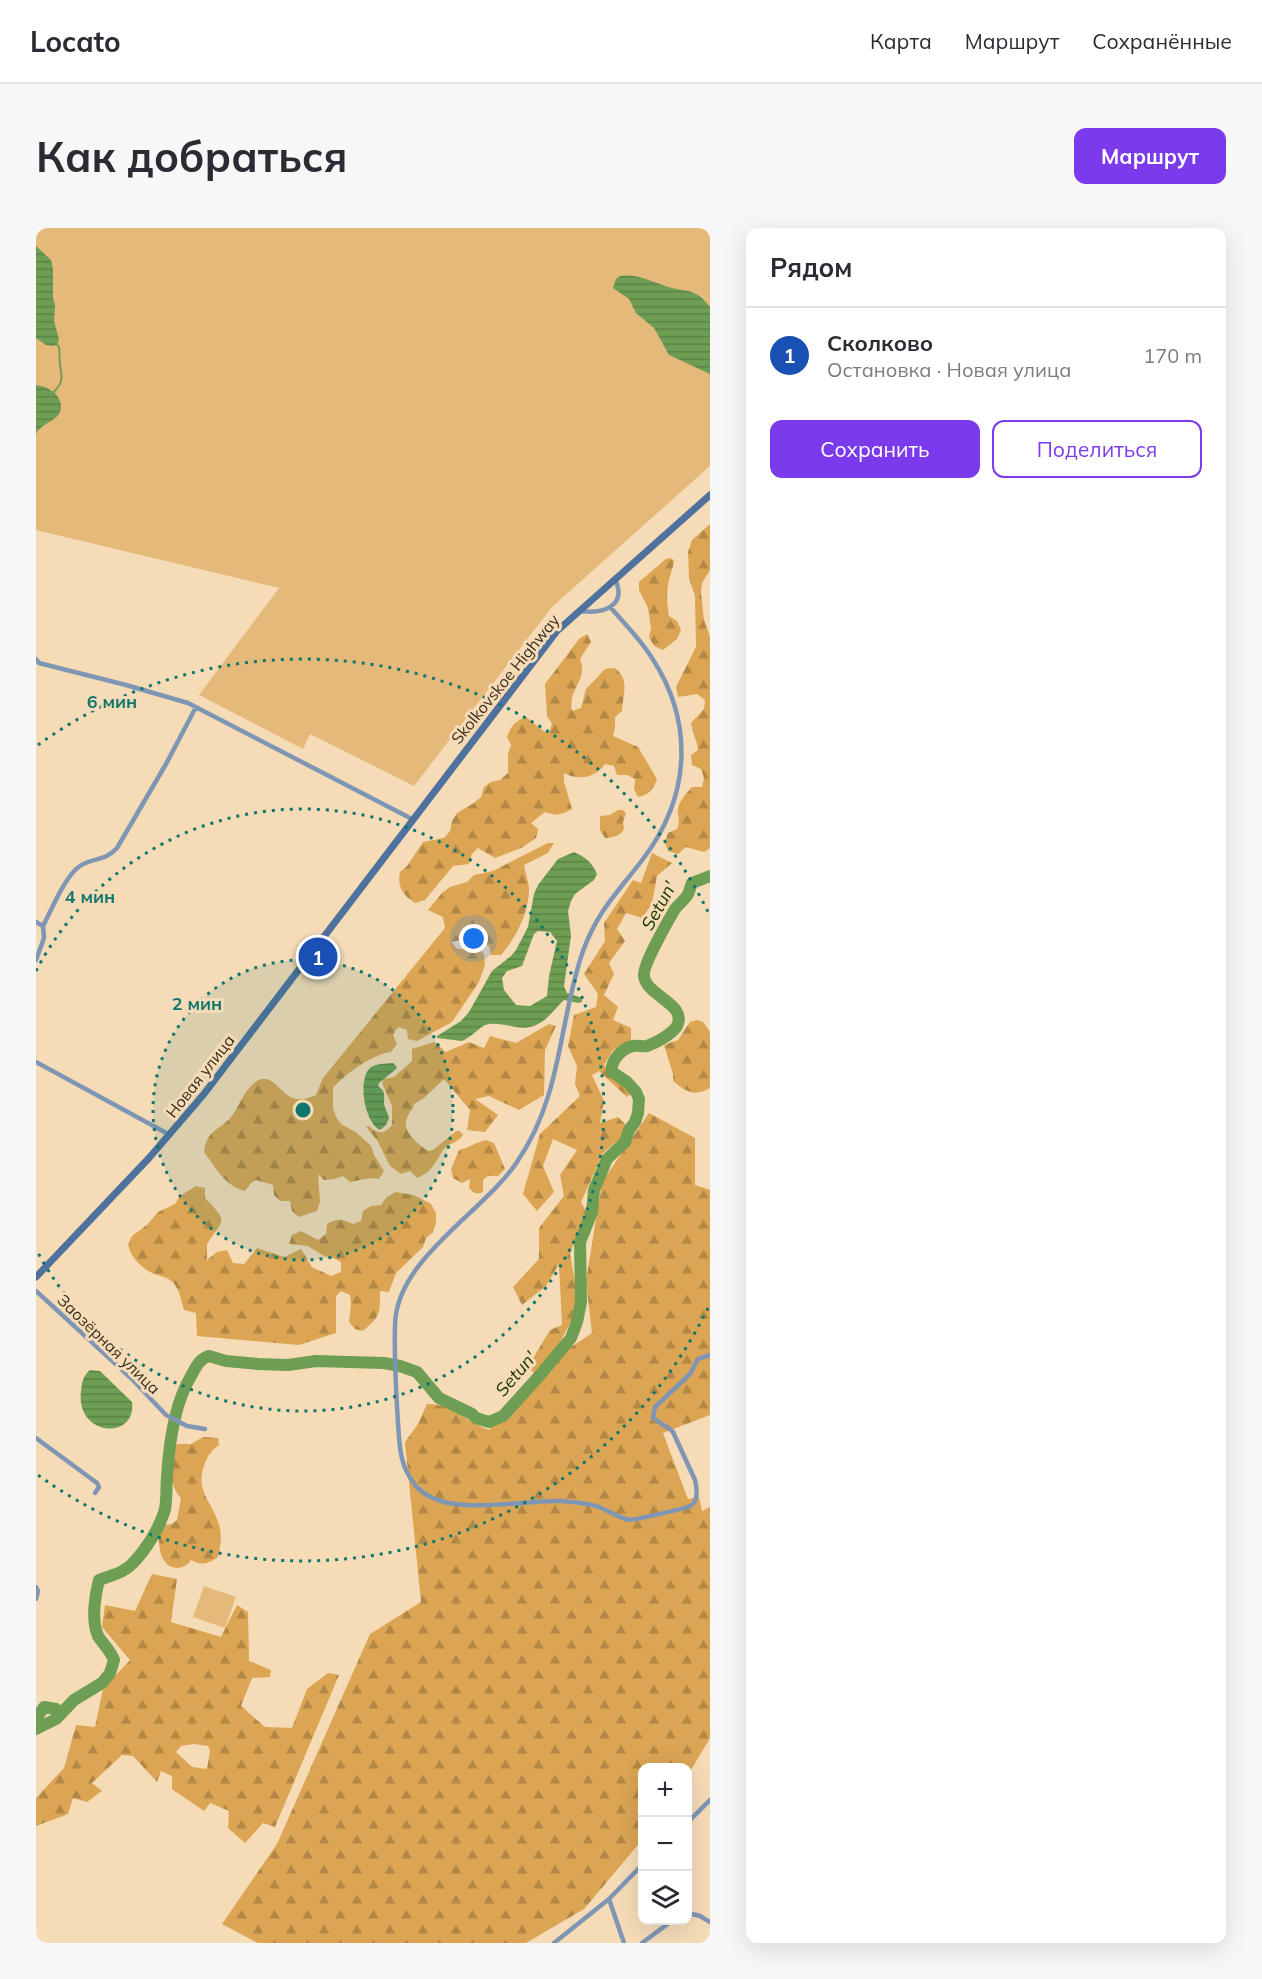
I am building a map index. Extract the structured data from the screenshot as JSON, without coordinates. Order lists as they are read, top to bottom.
{
  "streets": {
    "street": ["Skolkovskoe Highway", "Новая улица", "Заозёрная улица"]
  },
  "crossings": [
    ["Skolkovskoe Highway", "Новая улица"]
  ],
  "water": ["Setun'"],
  "page": {
    "header": "Locato",
    "nav": ["Карта", "Маршрут", "Сохранённые"],
    "buttons": [
      "Маршрут",
      ["Сохранить", "Поделиться"]
    ],
    "title": "Как добраться",
    "heading": "Рядом",
    "list": [
      {
        "mark": "1",
        "name": "Сколково",
        "note": "Остановка · Новая улица",
        "value": "170 m"
      }
    ],
    "pins": "1",
    "map_buttons": ["+", "−"]
  },
  "rings": ["6 мин", "4 мин", "2 мин"]
}
